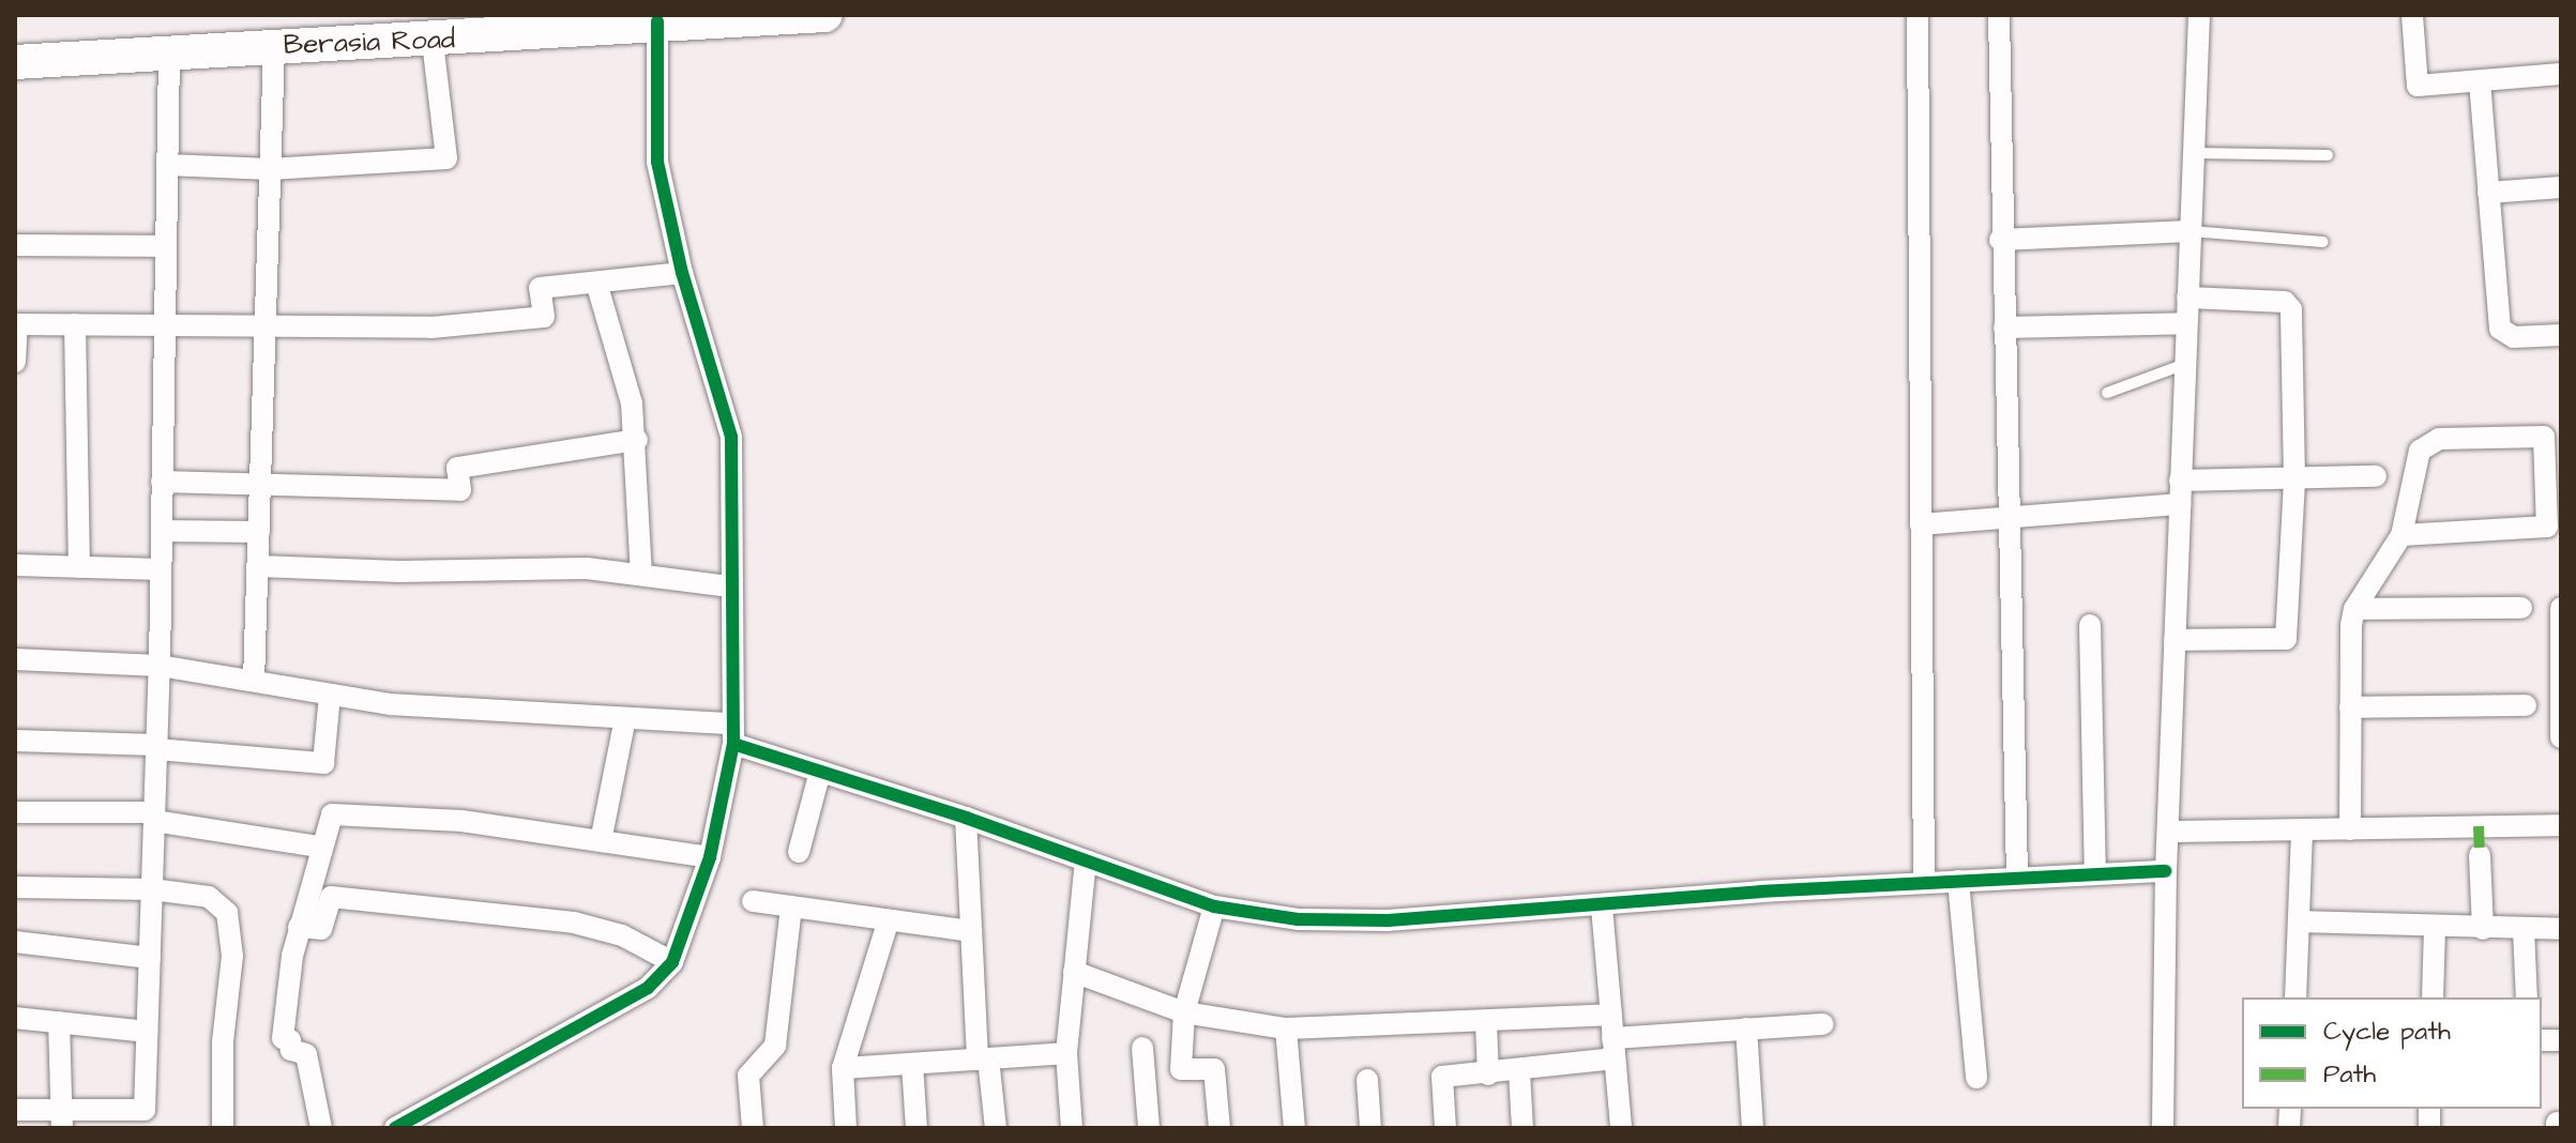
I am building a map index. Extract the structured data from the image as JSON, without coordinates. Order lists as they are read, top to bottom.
{
  "streets": {
    "main road": ["Berasia Road"]
  },
  "legend": ["Cycle path", "Path"]
}
